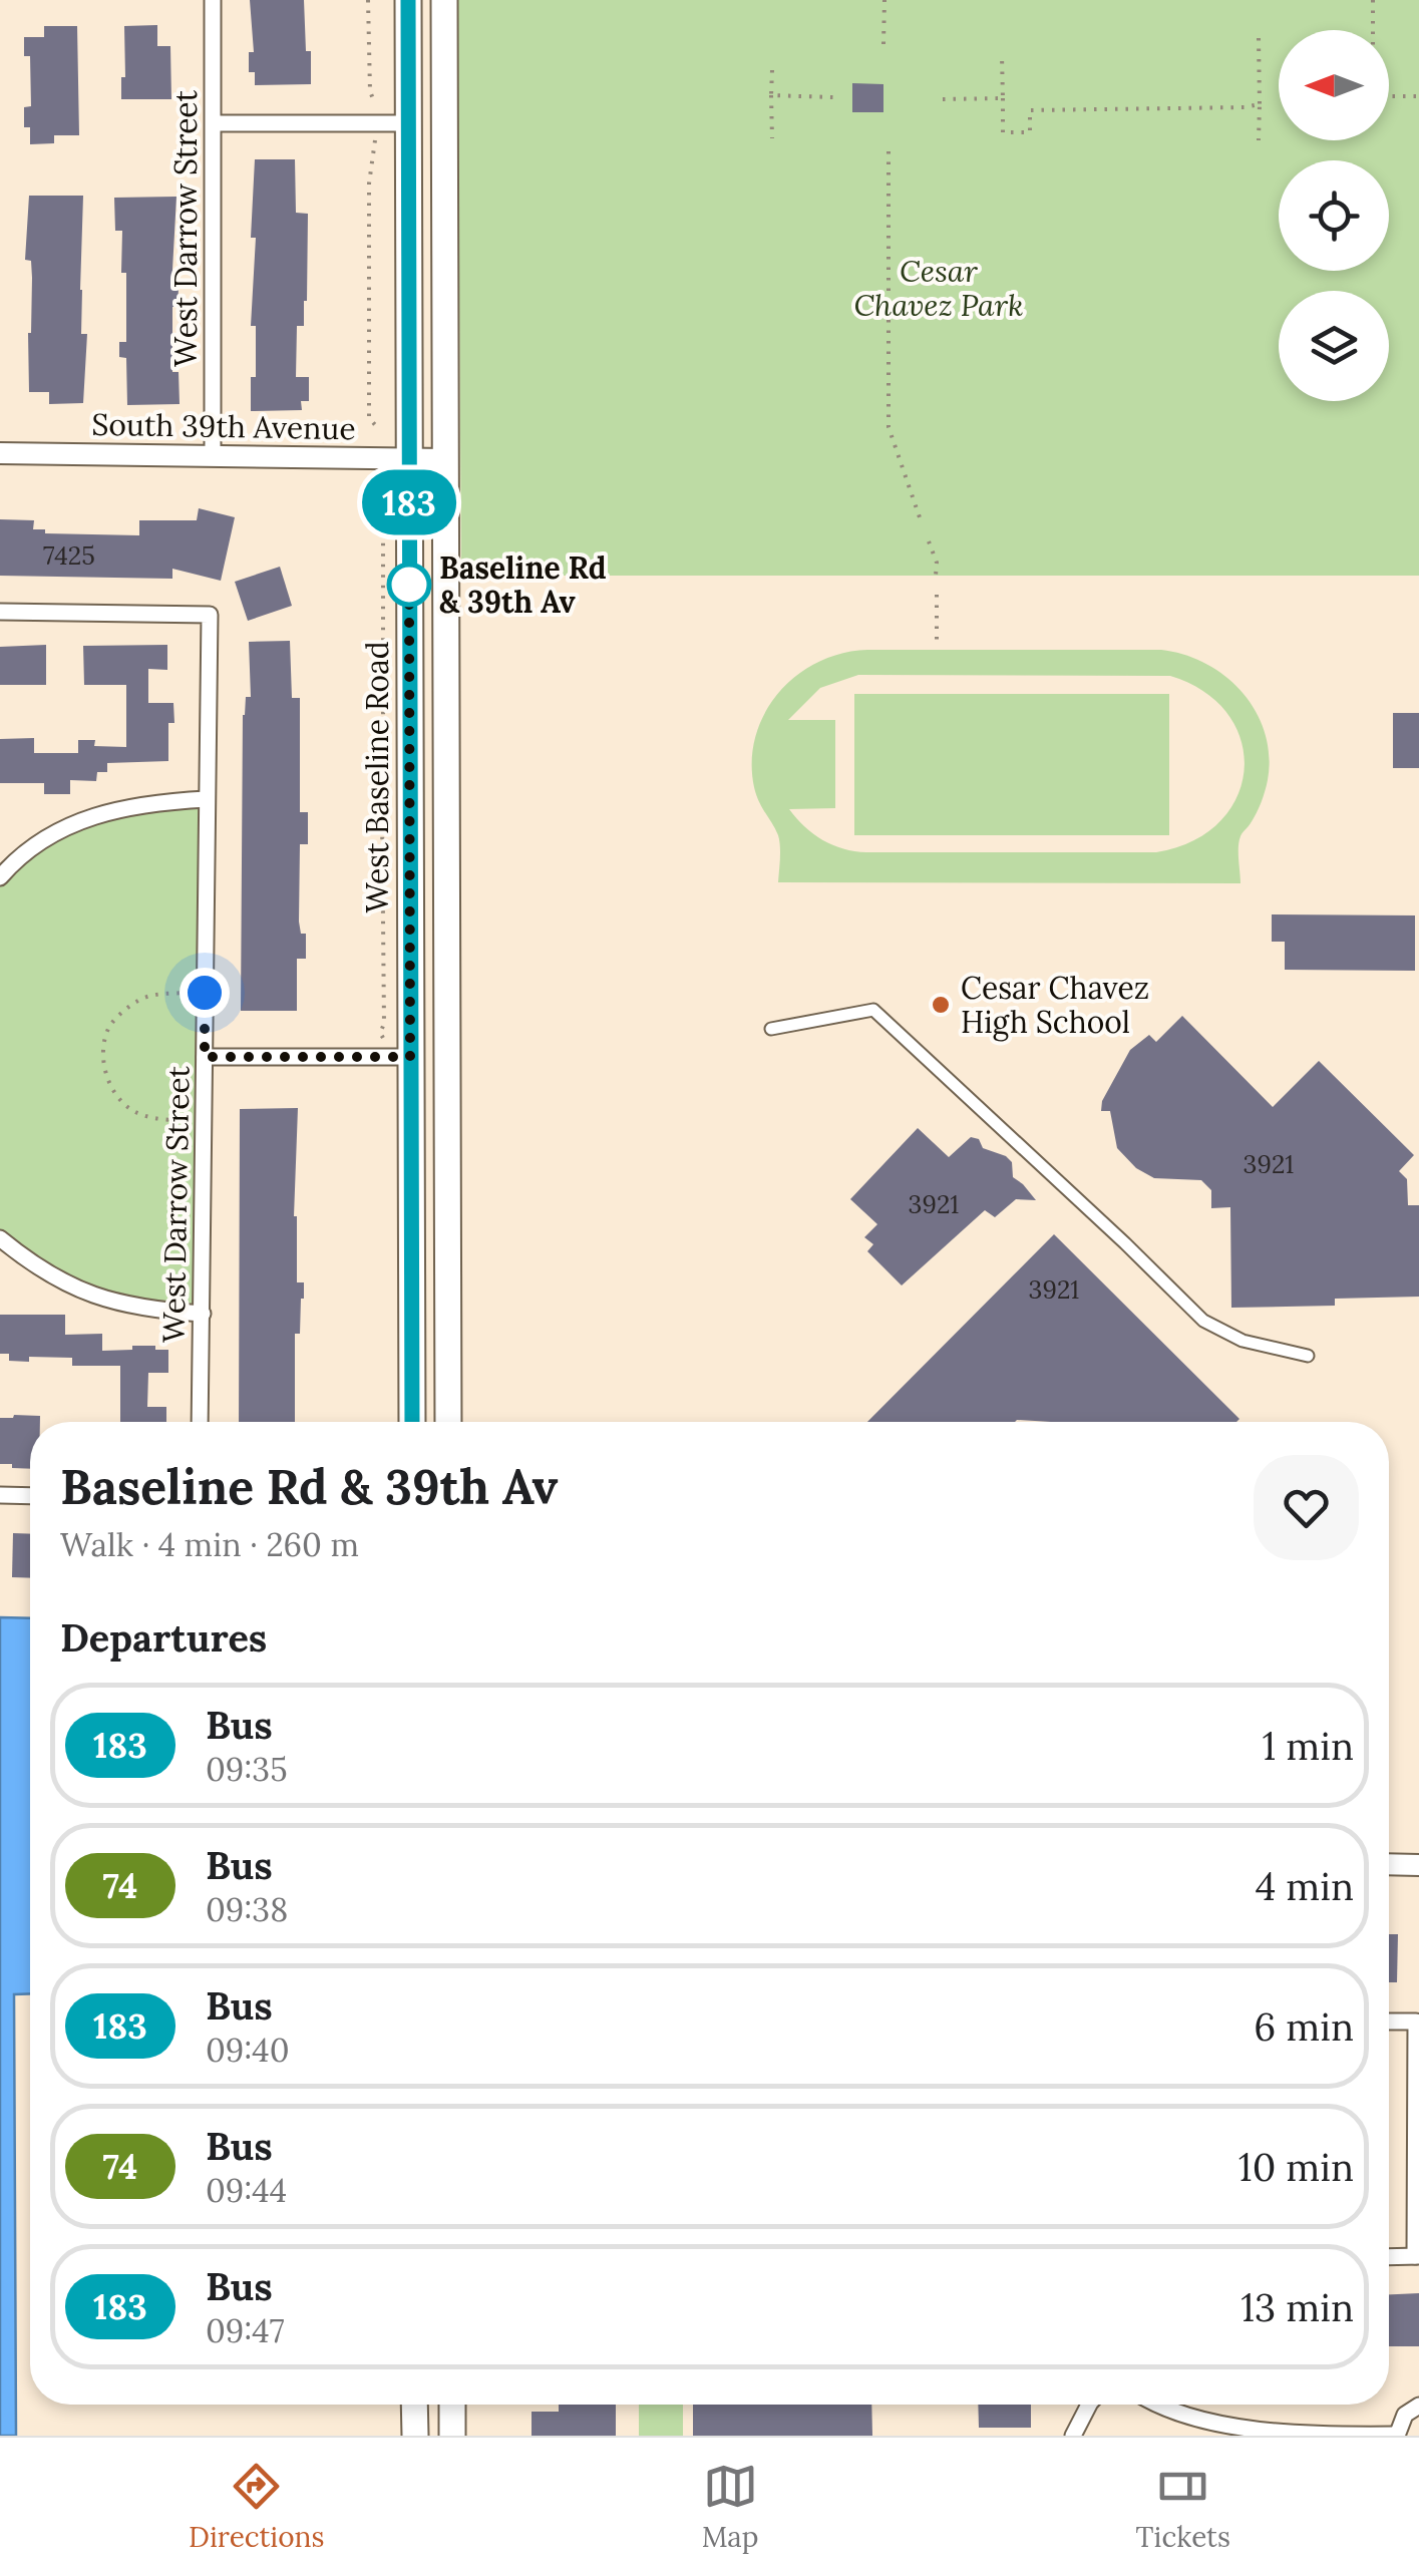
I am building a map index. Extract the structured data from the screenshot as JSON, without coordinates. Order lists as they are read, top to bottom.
{
  "streets": {
    "main road": ["West Baseline Road"],
    "street": ["West Darrow Street", "South 39th Avenue"]
  },
  "crossings": [
    ["West Darrow Street", "South 39th Avenue"],
    ["South 39th Avenue", "West Baseline Road"]
  ],
  "parks": ["Cesar Chavez Park"],
  "places": ["Baseline Rd & 39th Av", "Cesar Chavez High School"],
  "lines": ["bus line 183"],
  "house_numbers": [
    "7425",
    "3921",
    "3921",
    "3921"
  ],
  "north": "left",
  "page": {
    "on_map": "183",
    "heading": [
      ["Baseline Rd & 39th Av", "Walk · 4 min · 260 m"],
      "Departures"
    ],
    "list": [
      {
        "mark": "183",
        "name": "Bus",
        "note": "09:35",
        "value": "1 min"
      },
      {
        "mark": "74",
        "name": "Bus",
        "note": "09:38",
        "value": "4 min"
      },
      {
        "mark": "183",
        "name": "Bus",
        "note": "09:40",
        "value": "6 min"
      },
      {
        "mark": "74",
        "name": "Bus",
        "note": "09:44",
        "value": "10 min"
      },
      {
        "mark": "183",
        "name": "Bus",
        "note": "09:47",
        "value": "13 min"
      }
    ],
    "tabs": ["Directions", "Map", "Tickets"]
  }
}
